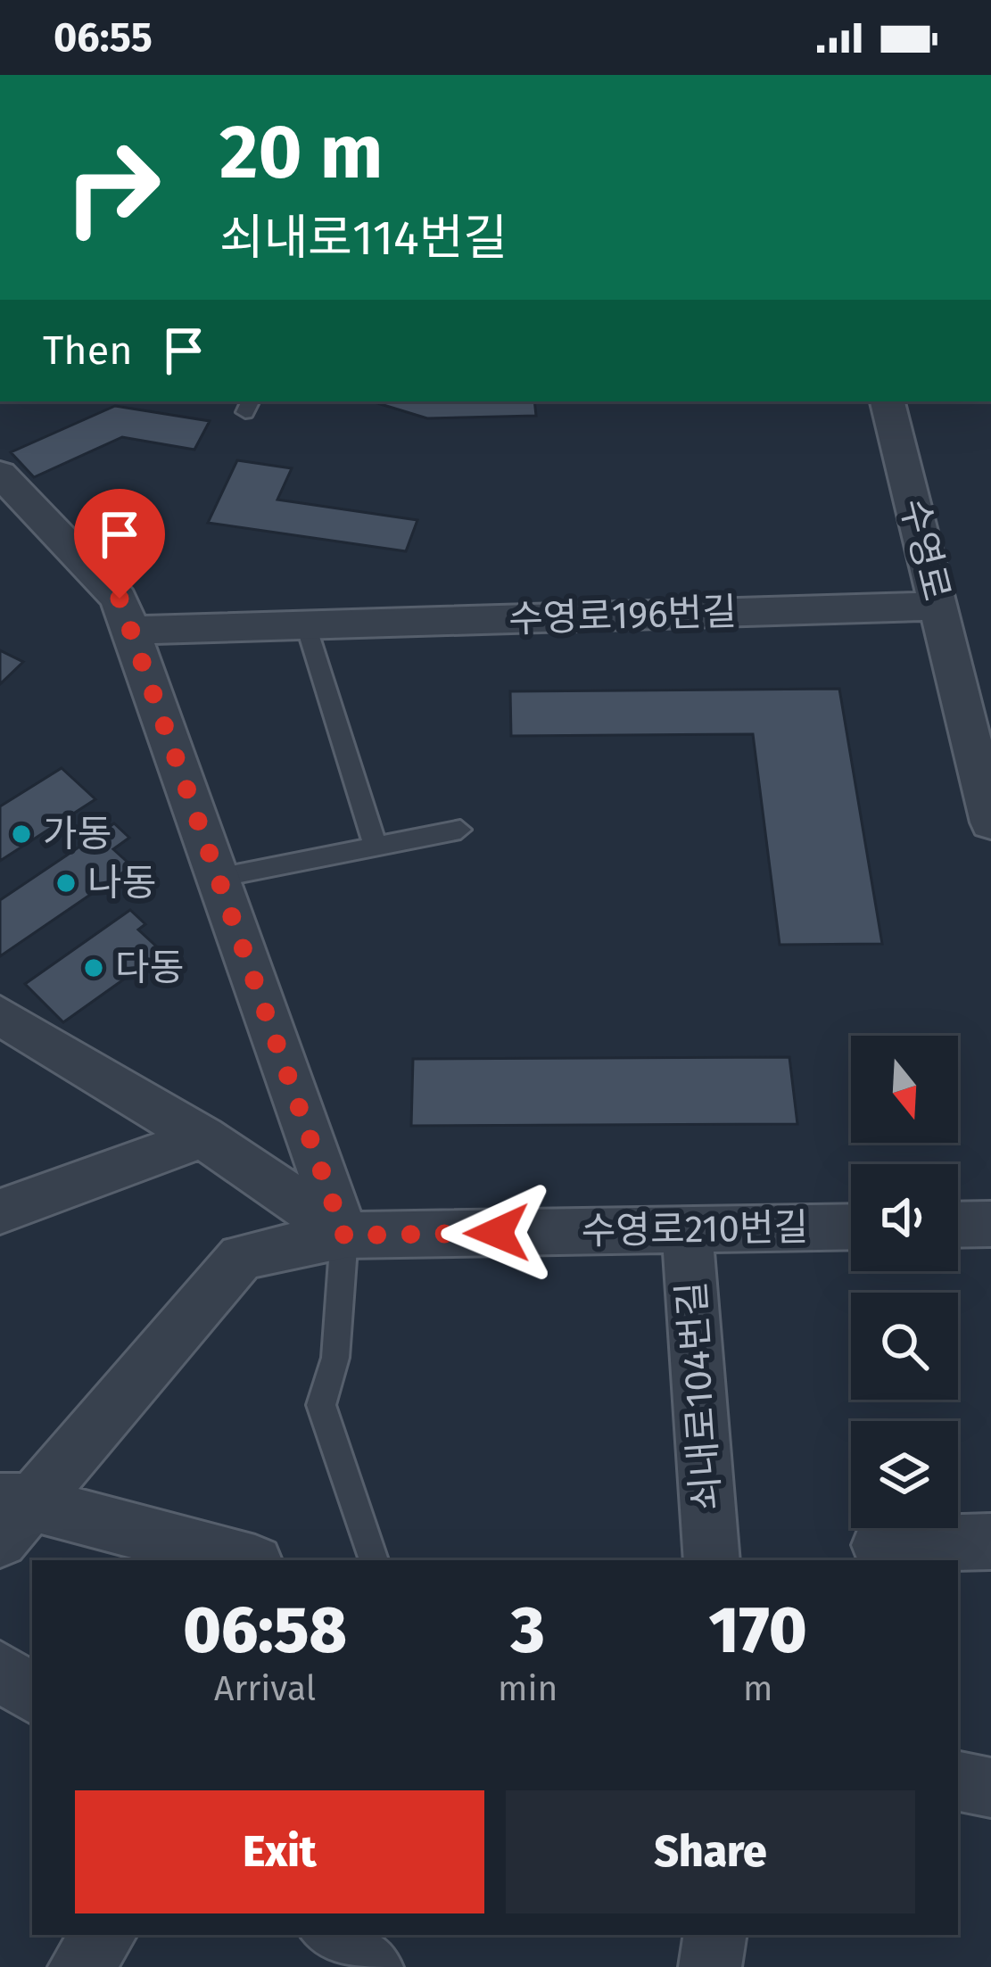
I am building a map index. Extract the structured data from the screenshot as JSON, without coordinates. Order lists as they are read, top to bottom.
{
  "streets": {
    "street": [
      "수영로",
      "수영로196번길",
      "수영로210번길",
      "쇠내로104번길"
    ]
  },
  "crossings": [
    ["수영로", "수영로196번길"],
    ["수영로210번길", "쇠내로104번길"]
  ],
  "places": ["가동", "나동", "다동"],
  "north": "bottom",
  "page": {
    "status": "06:55",
    "turn": ["20 m", "쇠내로114번길"],
    "then": "Then",
    "eta": [
      "06:58",
      "Arrival",
      "3",
      "min",
      "170",
      "m"
    ],
    "buttons": ["Exit", "Share"]
  }
}
